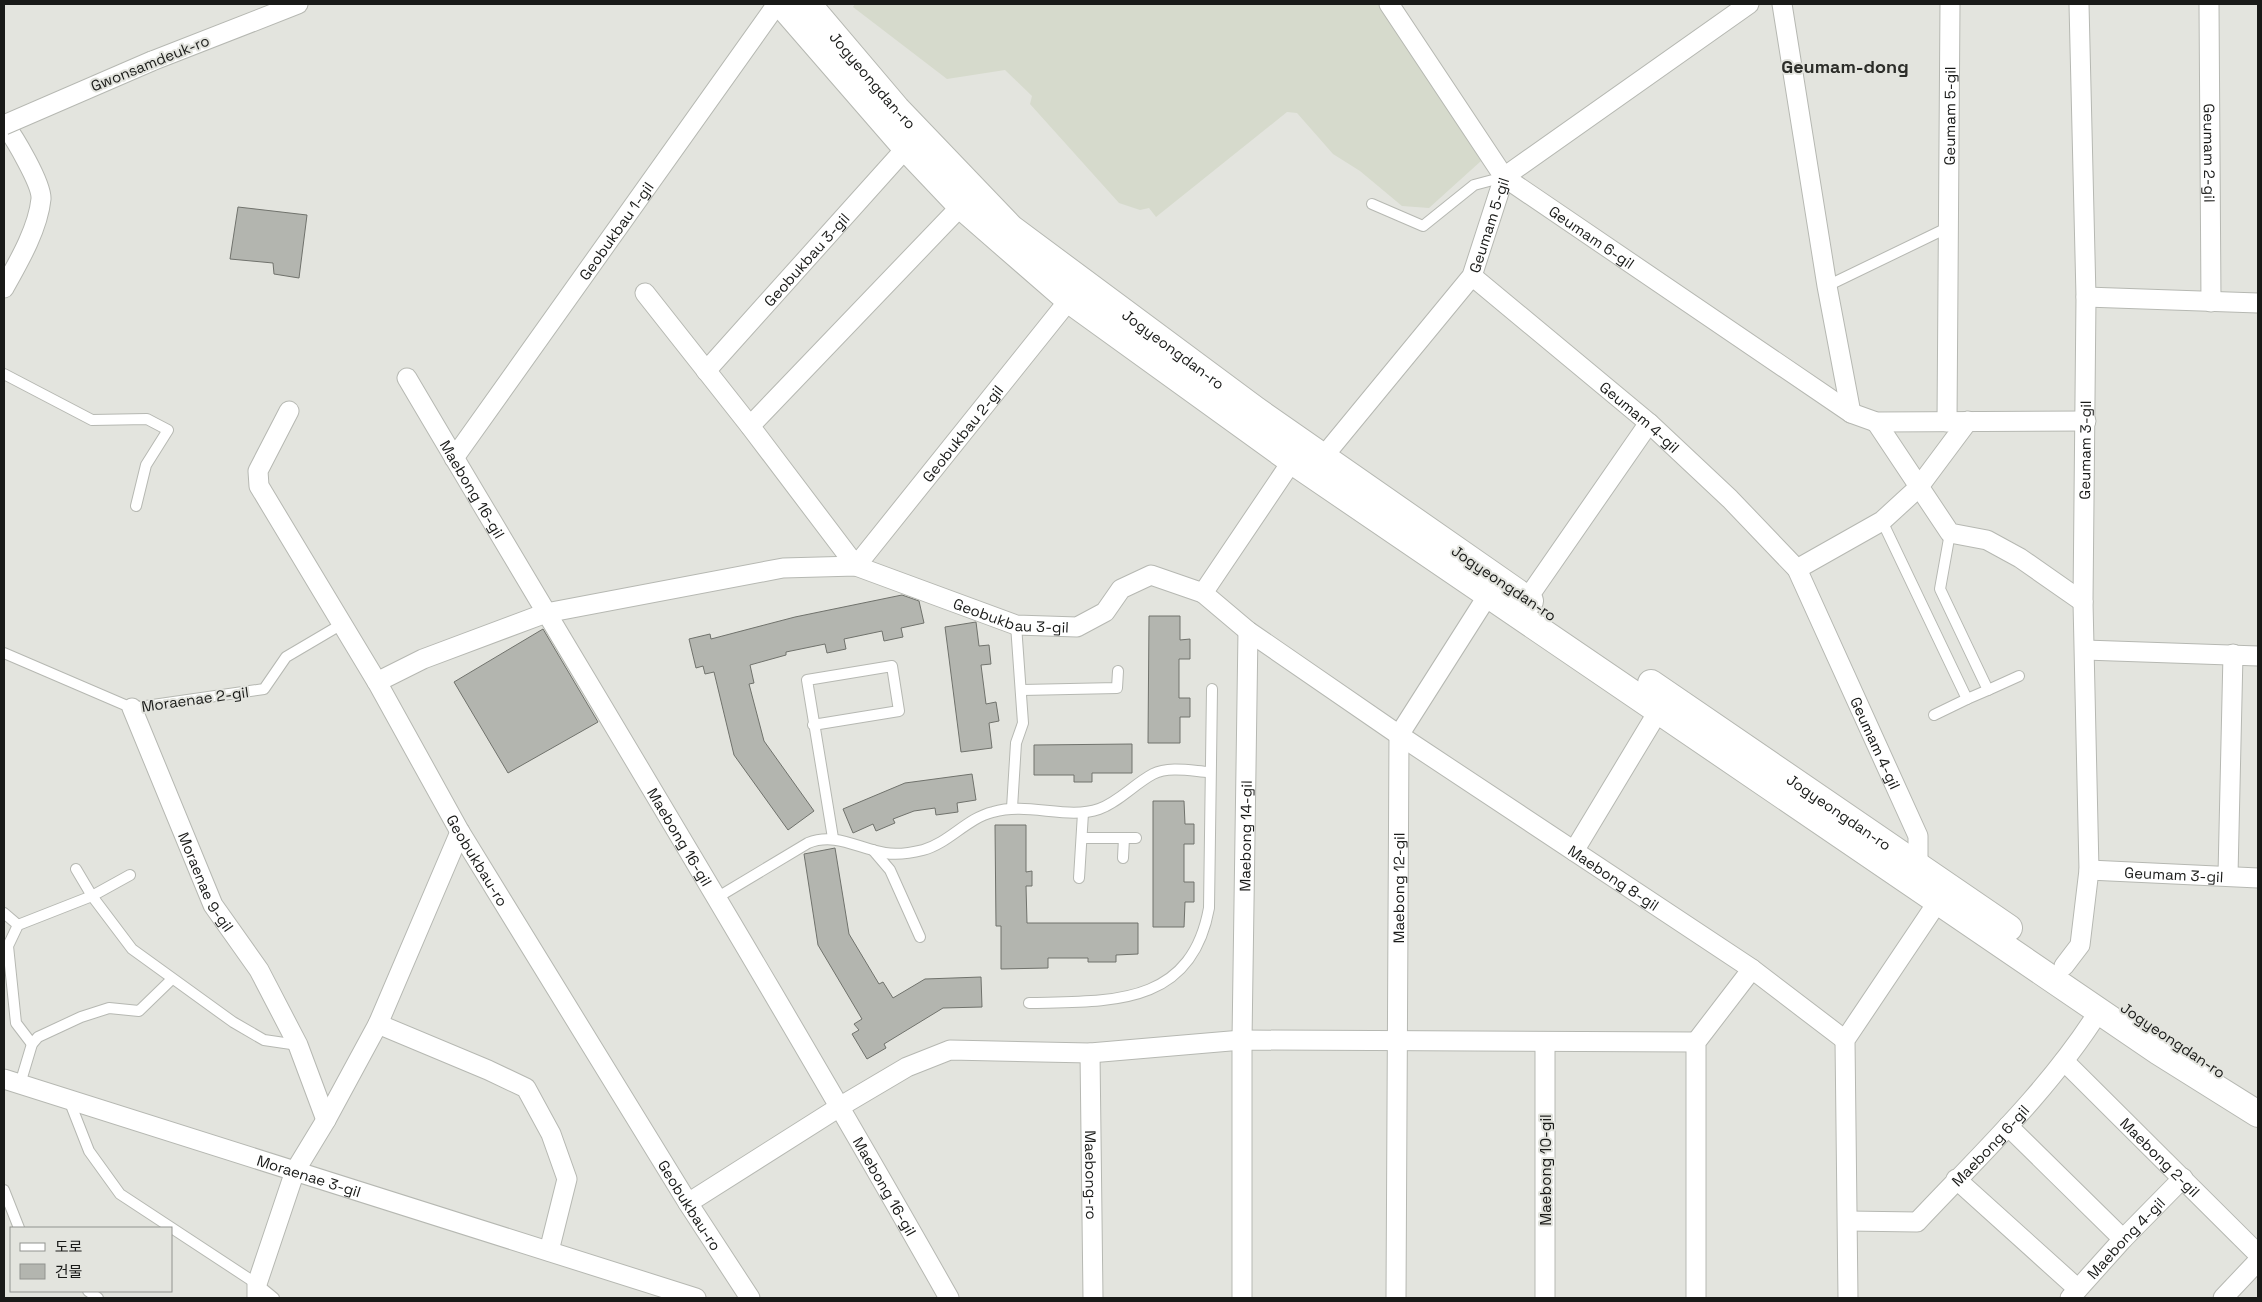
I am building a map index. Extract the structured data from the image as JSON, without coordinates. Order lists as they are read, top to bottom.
{
  "streets": {
    "street": [
      "Gwonsamdeuk-ro",
      "Jogyeongdan-ro",
      "Geumam 5-gil",
      "Geumam 2-gil",
      "Geobukbau 1-gil",
      "Geumam 6-gil",
      "Geobukbau 3-gil",
      "Geumam 4-gil",
      "Geobukbau 2-gil",
      "Geumam 3-gil",
      "Maebong 16-gil",
      "Maebong 14-gil",
      "Geobukbau-ro",
      "Maebong 8-gil",
      "Moraenae 9-gil",
      "Maebong 12-gil",
      "Maebong 6-gil",
      "Maebong 2-gil",
      "Maebong 10-gil",
      "Maebong-ro",
      "Moraenae 3-gil",
      "Maebong 4-gil"
    ],
    "lane": ["Moraenae 2-gil"]
  },
  "crossings": [
    ["Jogyeongdan-ro", "Geumam 5-gil"],
    ["Jogyeongdan-ro", "Geobukbau 1-gil"],
    ["Jogyeongdan-ro", "Geobukbau 3-gil"],
    ["Jogyeongdan-ro", "Geumam 4-gil"],
    ["Jogyeongdan-ro", "Geobukbau 2-gil"],
    ["Jogyeongdan-ro", "Geumam 3-gil"],
    ["Jogyeongdan-ro", "Maebong 6-gil"],
    ["Geumam 5-gil", "Geumam 6-gil"],
    ["Geumam 5-gil", "Geumam 4-gil"],
    ["Geobukbau 1-gil", "Maebong 16-gil"],
    ["Geumam 6-gil", "Geumam 3-gil"],
    ["Geobukbau 3-gil", "Geobukbau 2-gil"],
    ["Geobukbau 3-gil", "Maebong 16-gil"],
    ["Geobukbau 3-gil", "Geobukbau-ro"],
    ["Moraenae 2-gil", "Geobukbau-ro"],
    ["Moraenae 2-gil", "Moraenae 9-gil"],
    ["Maebong 8-gil", "Maebong 12-gil"],
    ["Maebong 6-gil", "Maebong 2-gil"],
    ["Maebong 2-gil", "Maebong 4-gil"]
  ],
  "districts": ["Geumam-dong"],
  "legend": ["도로", "건물"]
}
